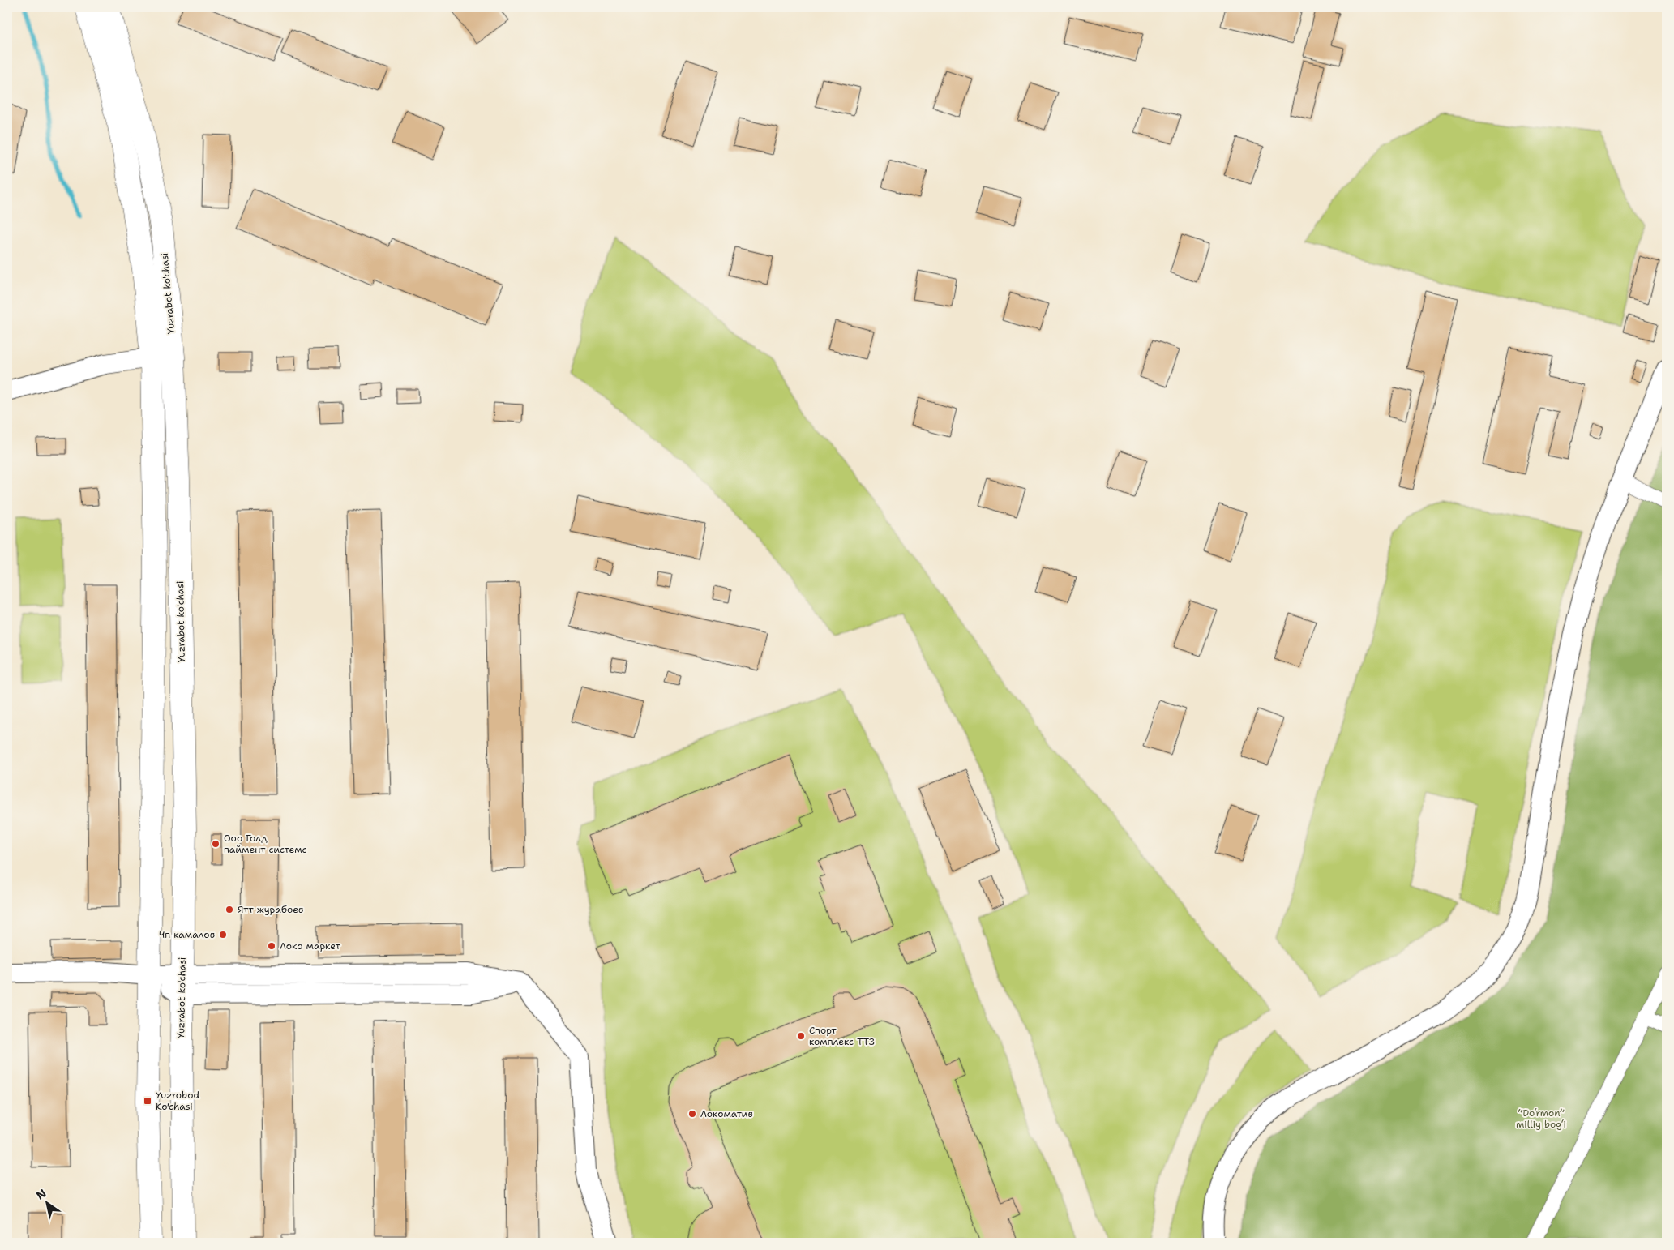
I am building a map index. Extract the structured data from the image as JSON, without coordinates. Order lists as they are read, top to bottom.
{
  "streets": {
    "main road": ["Yuzrabot ko'chasi"]
  },
  "parks": ["“Do‘rmon” milliy bog‘i"],
  "places": {
    "other": [
      "Ооо Голд паймент системс",
      "Ятт журабоев",
      "Чп камалов",
      "Локо маркет",
      "Спорт комплекс ТТЗ",
      "Локоматив"
    ],
    "transit": ["Yuzrobod Ko'chasi"]
  },
  "north": "top left"
}
